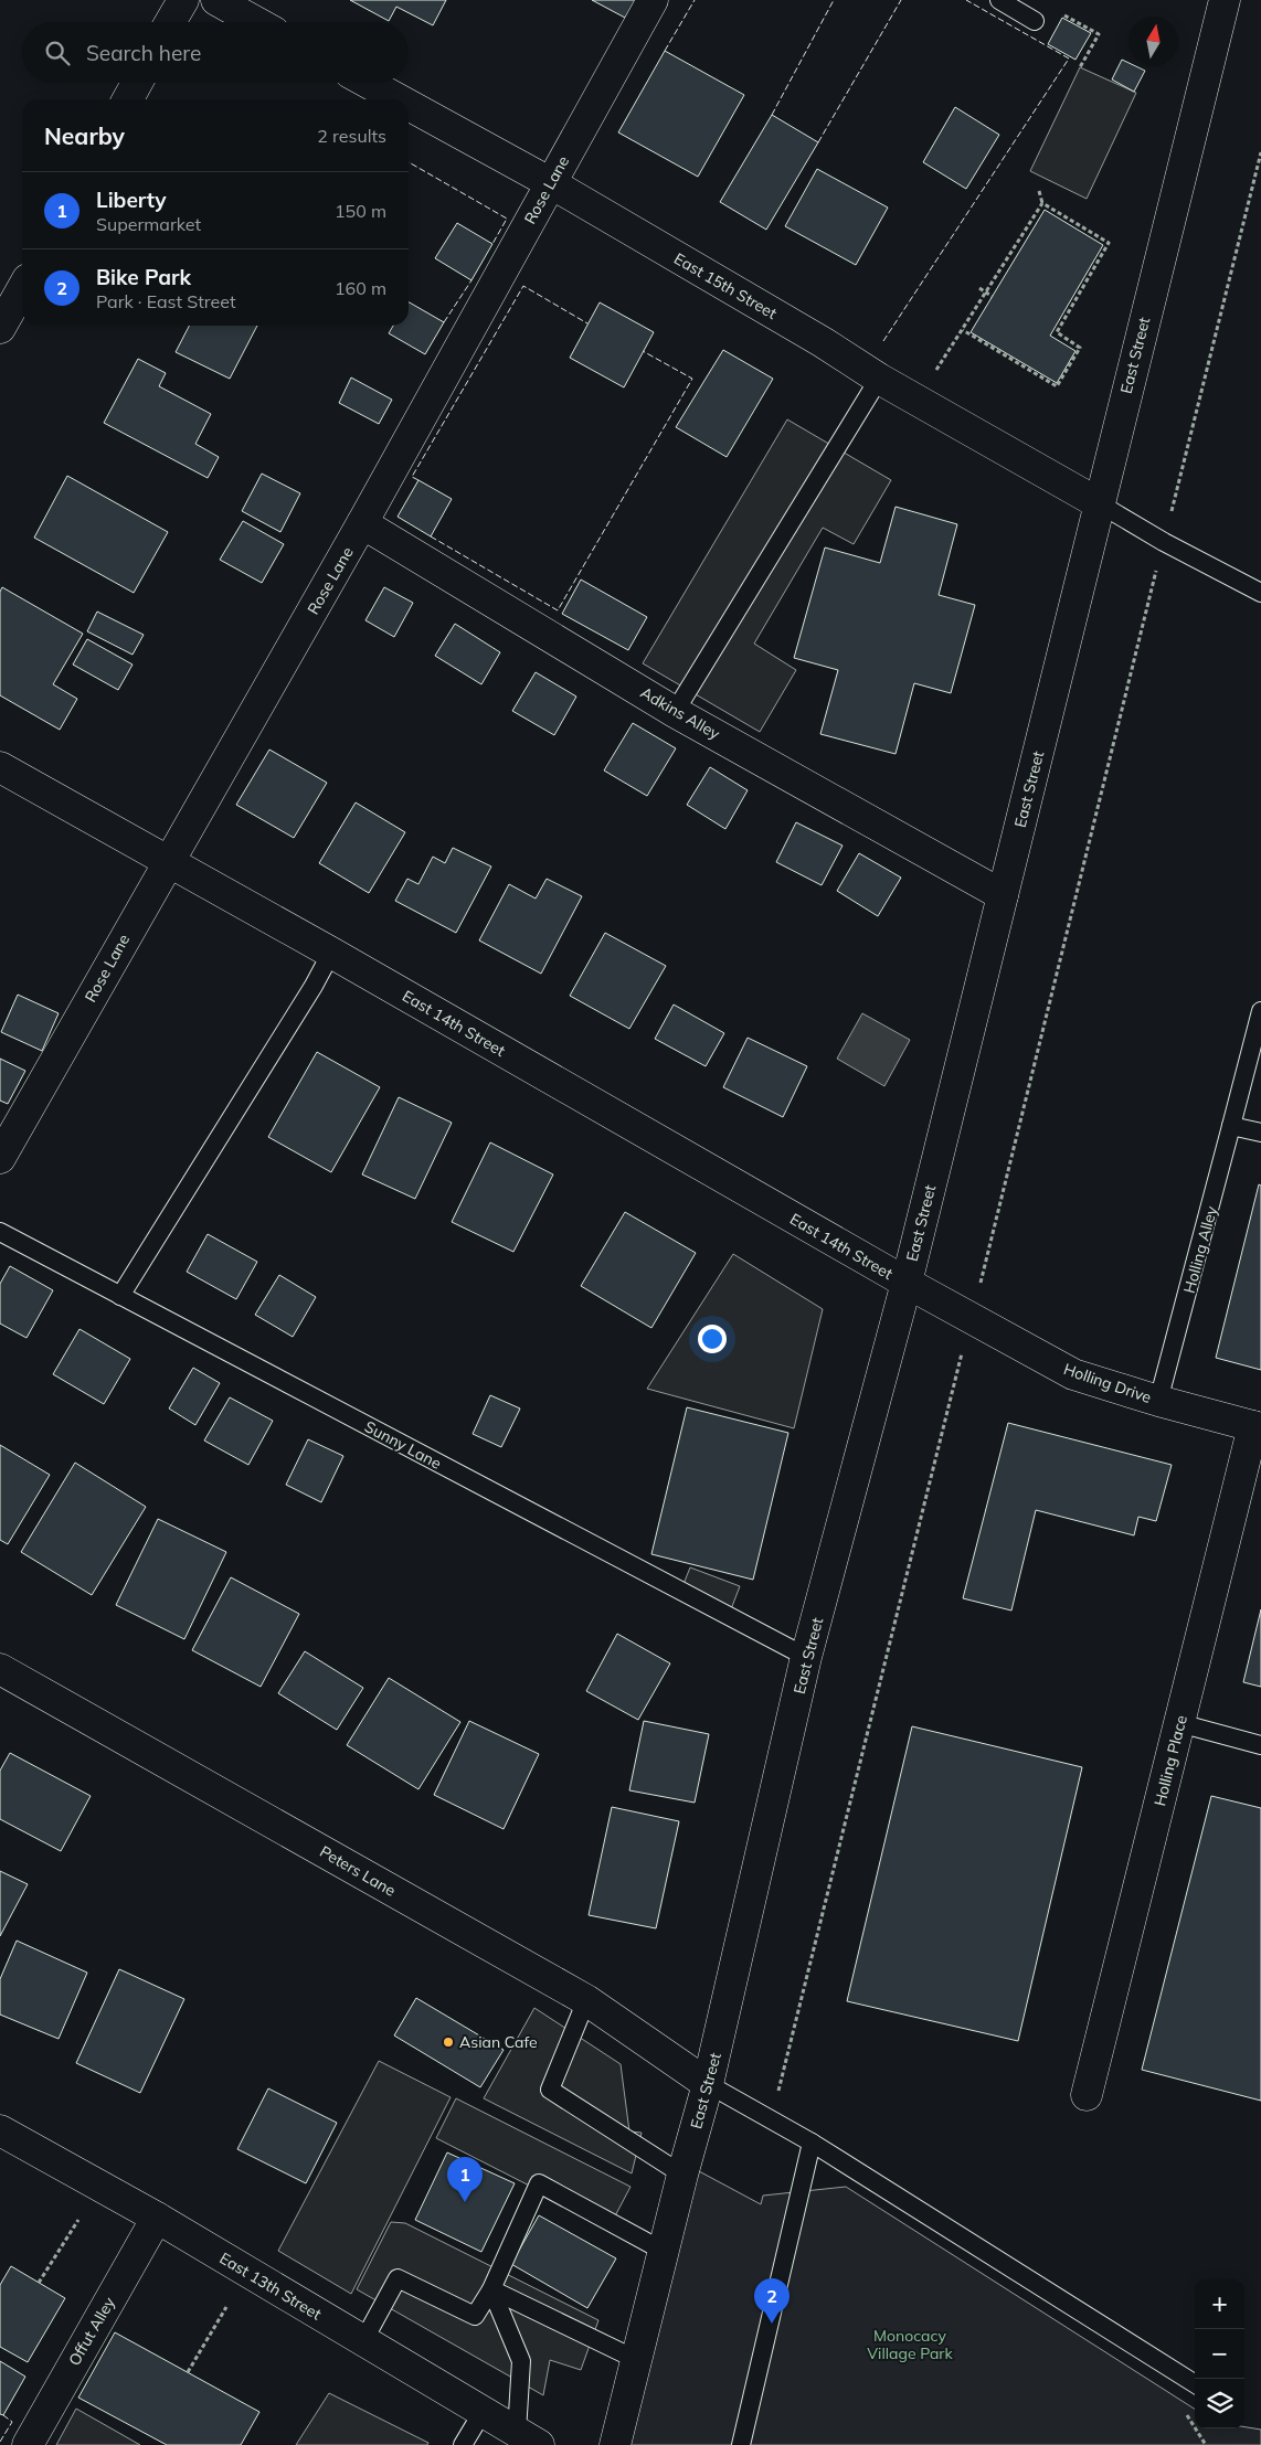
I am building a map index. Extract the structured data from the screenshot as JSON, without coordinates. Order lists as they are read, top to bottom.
{
  "streets": {
    "street": [
      "Rose Lane",
      "East 15th Street",
      "East Street",
      "Adkins Alley",
      "East 14th Street",
      "Holling Drive",
      "Holling Place",
      "Peters Lane",
      "East 13th Street",
      "Offut Alley"
    ],
    "lane": ["Holling Alley", "Sunny Lane"]
  },
  "crossings": [
    ["Rose Lane", "East 15th Street"],
    ["Rose Lane", "Adkins Alley"],
    ["Rose Lane", "East 14th Street"],
    ["East 15th Street", "East Street"],
    ["East Street", "Adkins Alley"],
    ["East Street", "East 14th Street"],
    ["East Street", "Holling Drive"],
    ["East Street", "Sunny Lane"],
    ["East Street", "Peters Lane"],
    ["East 14th Street", "Holling Drive"],
    ["Holling Alley", "Holling Drive"],
    ["Holling Drive", "Holling Place"],
    ["East 13th Street", "Offut Alley"]
  ],
  "parks": ["Monocacy Village Park"],
  "places": ["Asian Cafe"],
  "north": "top",
  "page": {
    "search": "Search here",
    "heading": ["Nearby", "2 results"],
    "list": [
      {
        "mark": "1",
        "name": "Liberty",
        "note": "Supermarket",
        "value": "150 m"
      },
      {
        "mark": "2",
        "name": "Bike Park",
        "note": "Park · East Street",
        "value": "160 m"
      }
    ],
    "pins": ["1", "2"],
    "map_buttons": ["+", "−"]
  }
}
